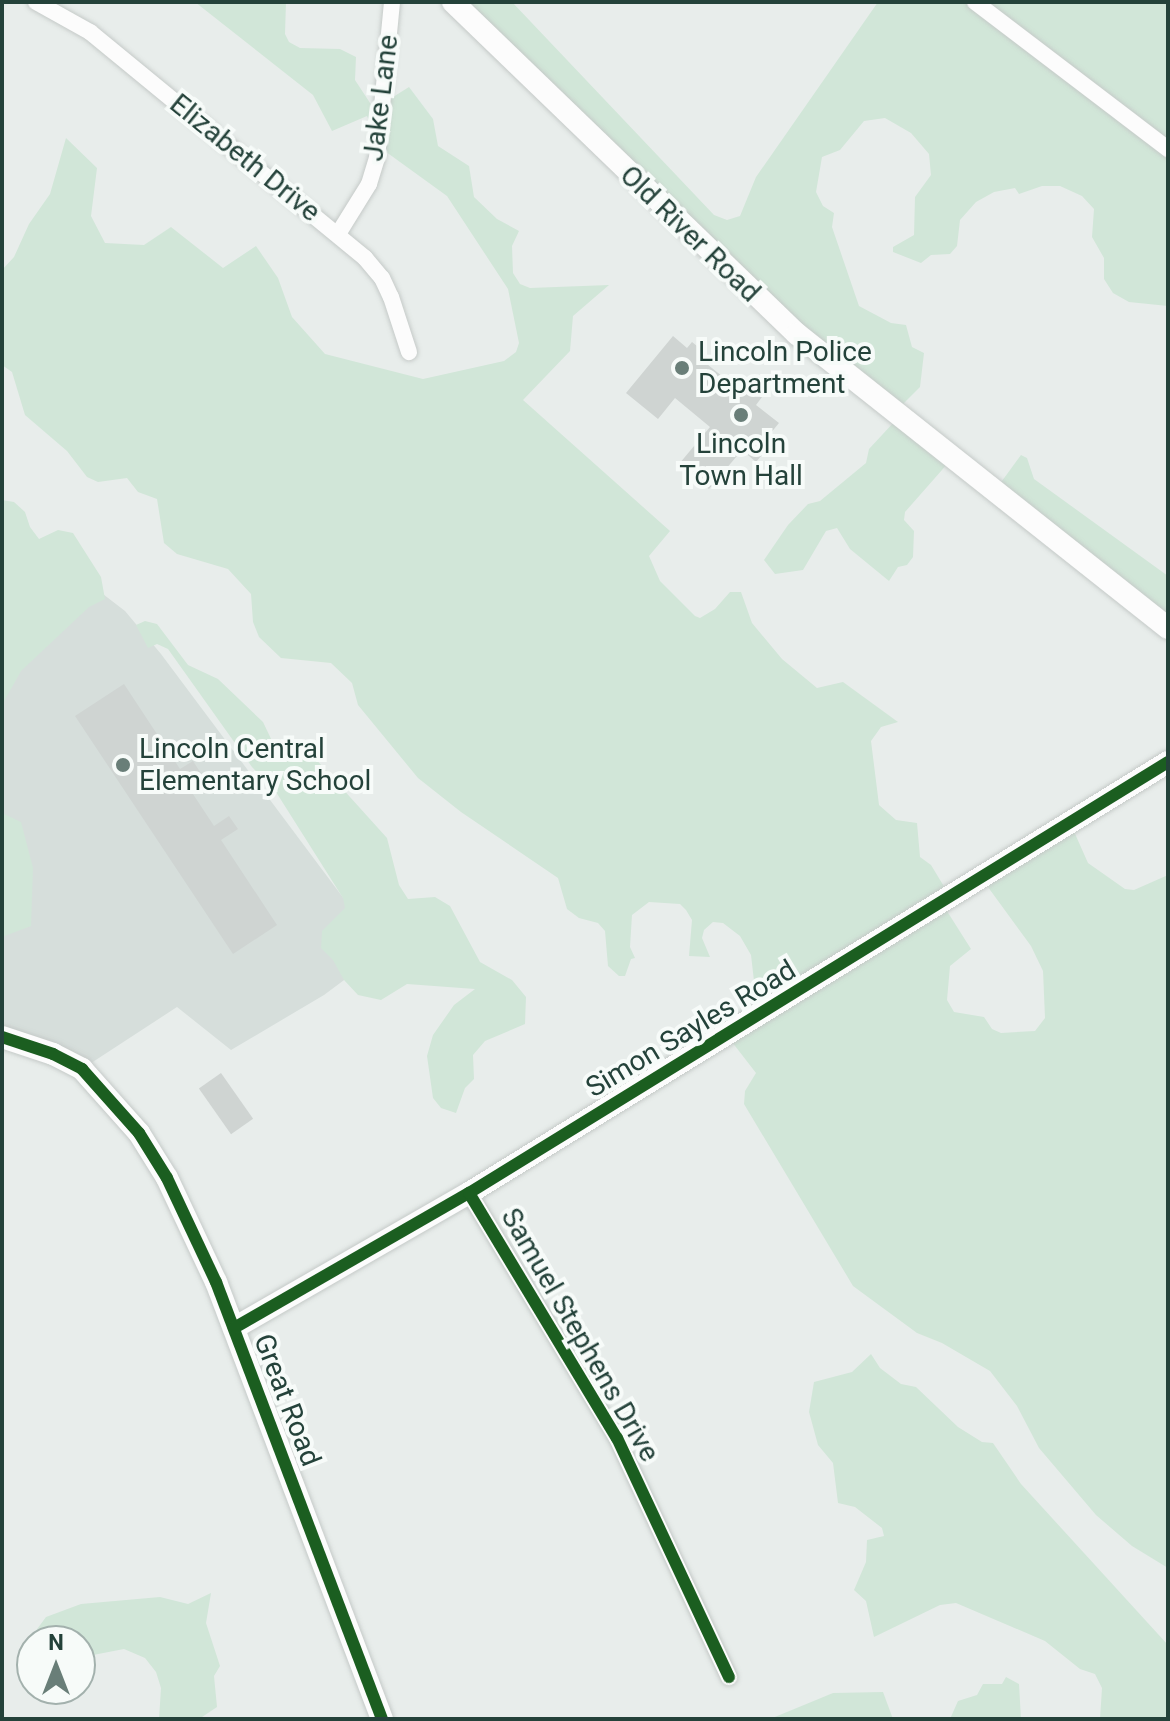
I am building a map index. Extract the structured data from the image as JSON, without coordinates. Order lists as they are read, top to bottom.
{
  "streets": {
    "street": [
      "Jake Lane",
      "Elizabeth Drive",
      "Old River Road",
      "Simon Sayles Road",
      "Samuel Stephens Drive",
      "Great Road"
    ]
  },
  "crossings": [
    ["Jake Lane", "Elizabeth Drive"],
    ["Simon Sayles Road", "Samuel Stephens Drive"],
    ["Simon Sayles Road", "Great Road"]
  ],
  "places": ["Lincoln Police Department", "Lincoln Town Hall", "Lincoln Central Elementary School"],
  "north": "top"
}
